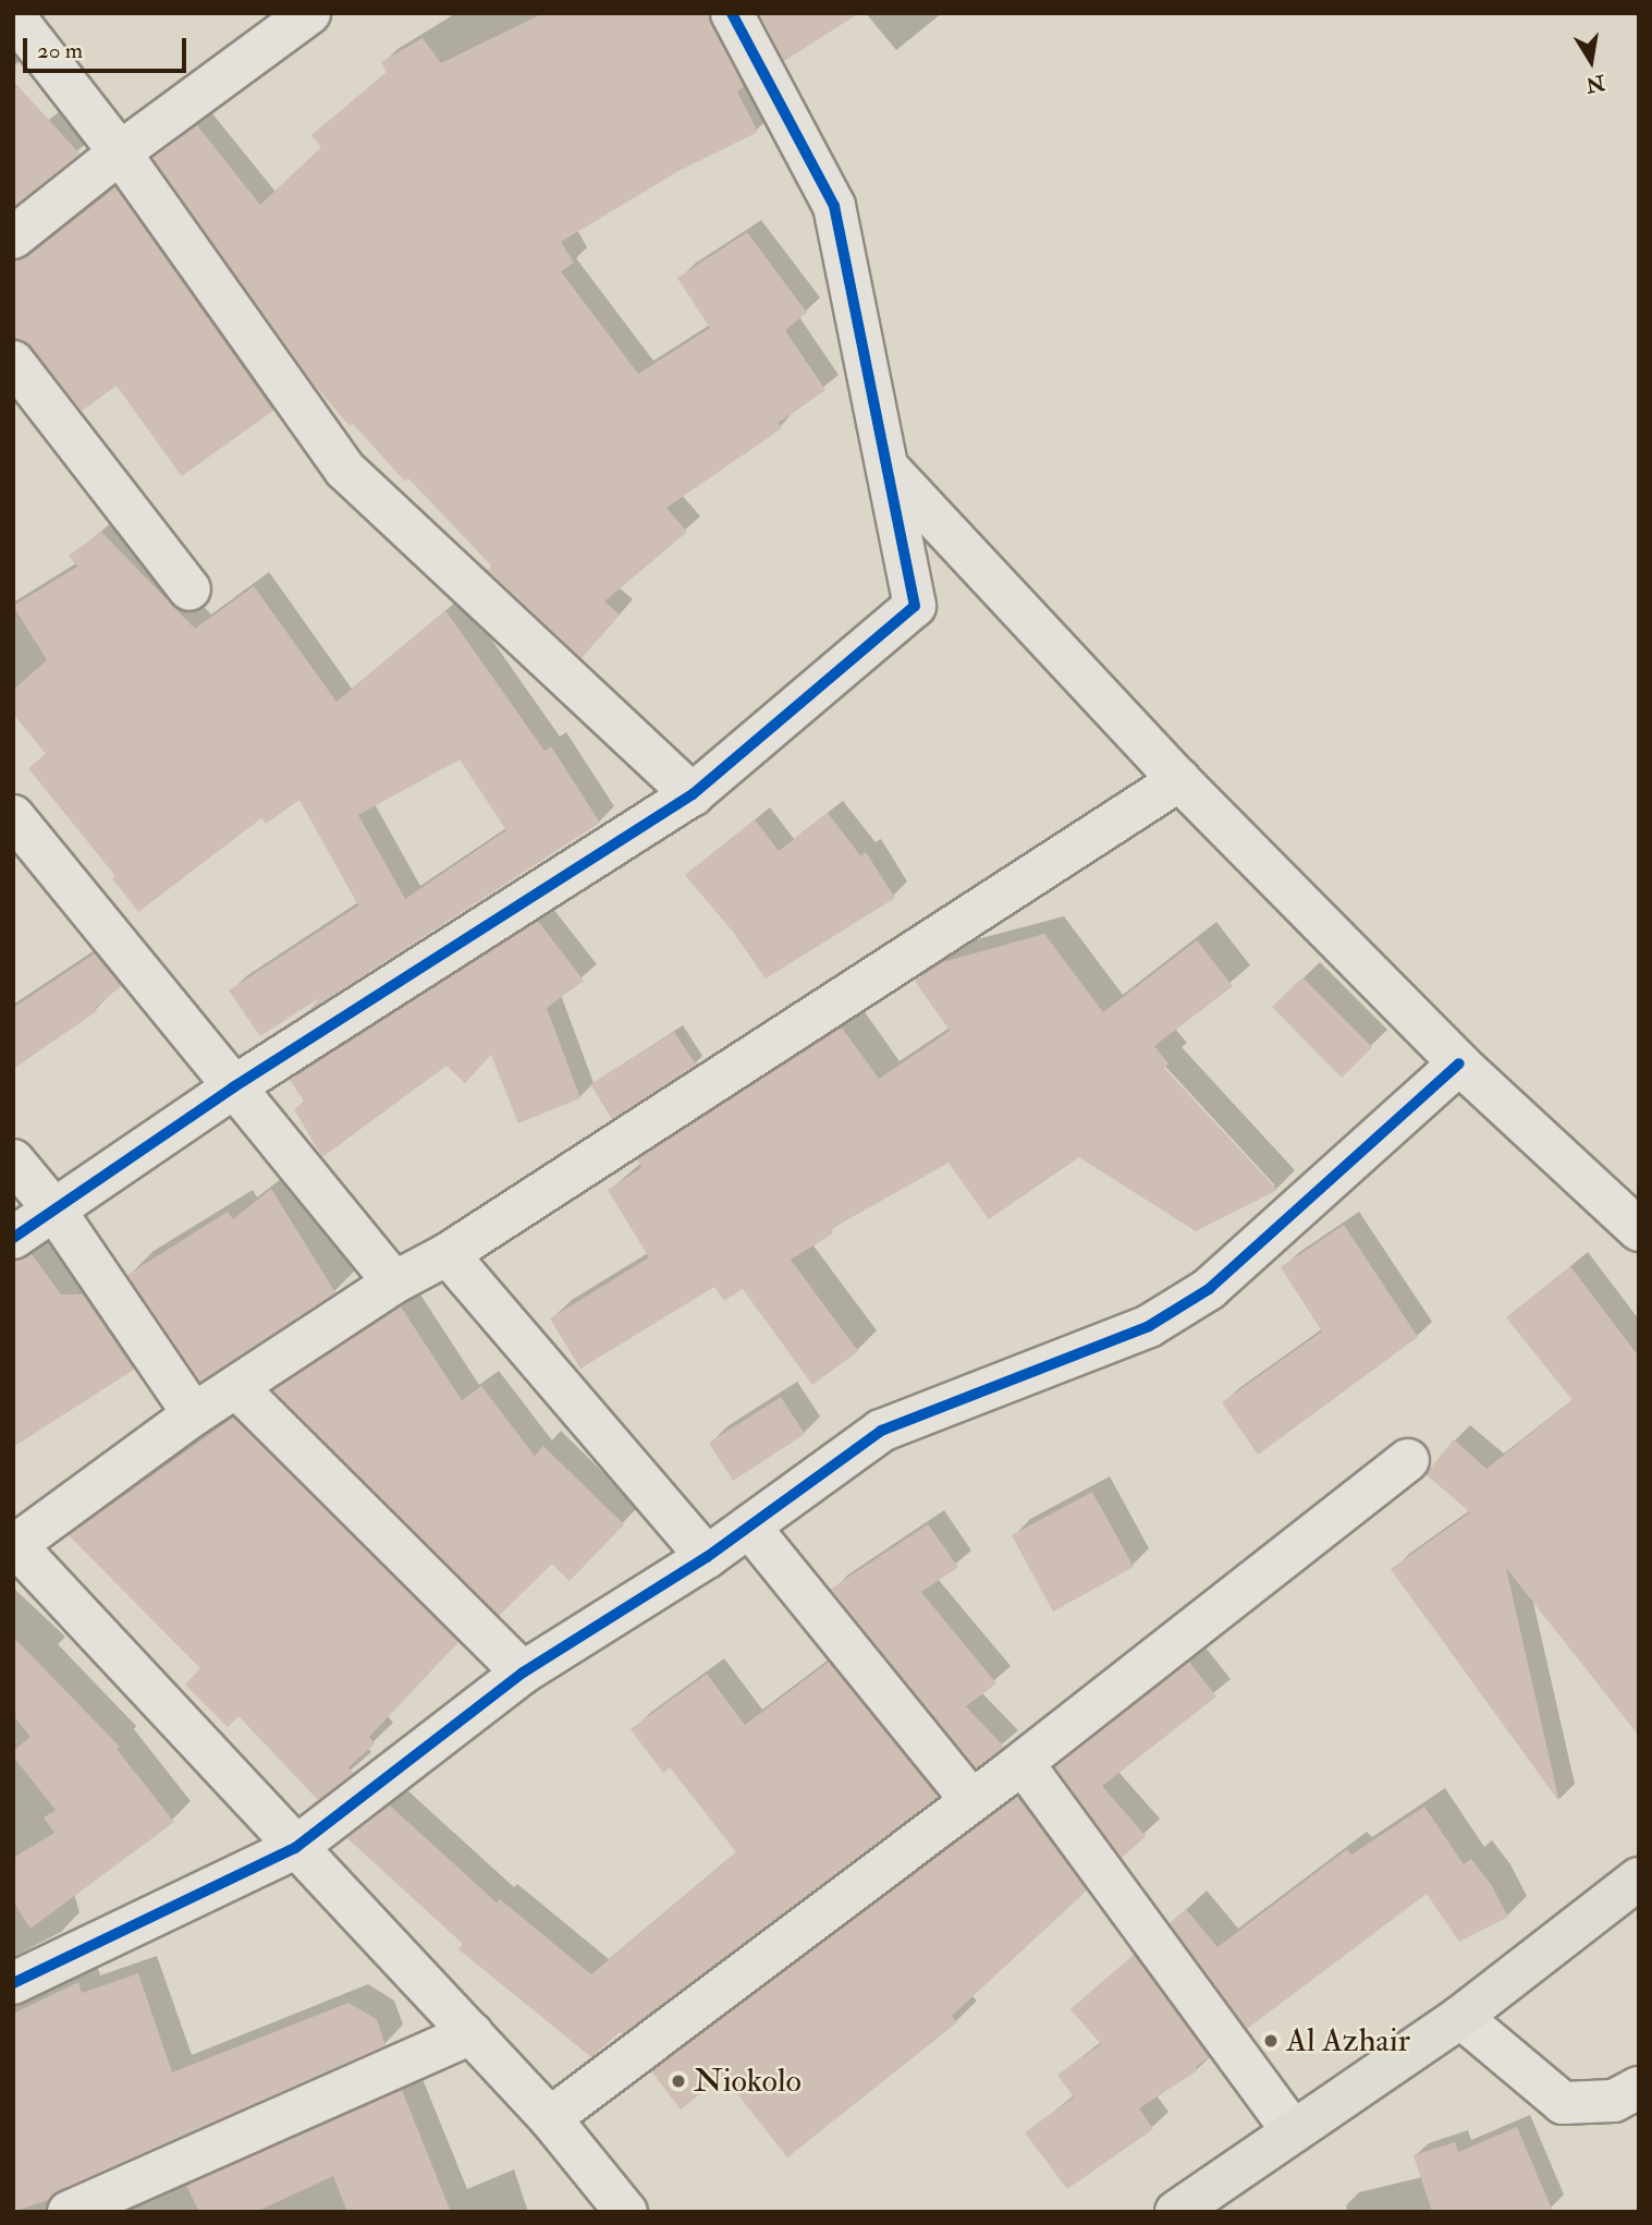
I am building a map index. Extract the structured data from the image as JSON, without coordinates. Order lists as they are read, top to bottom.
{
  "places": ["Al Azhair", "Niokolo"],
  "scale_bar": "20 m",
  "north": "bottom"
}
